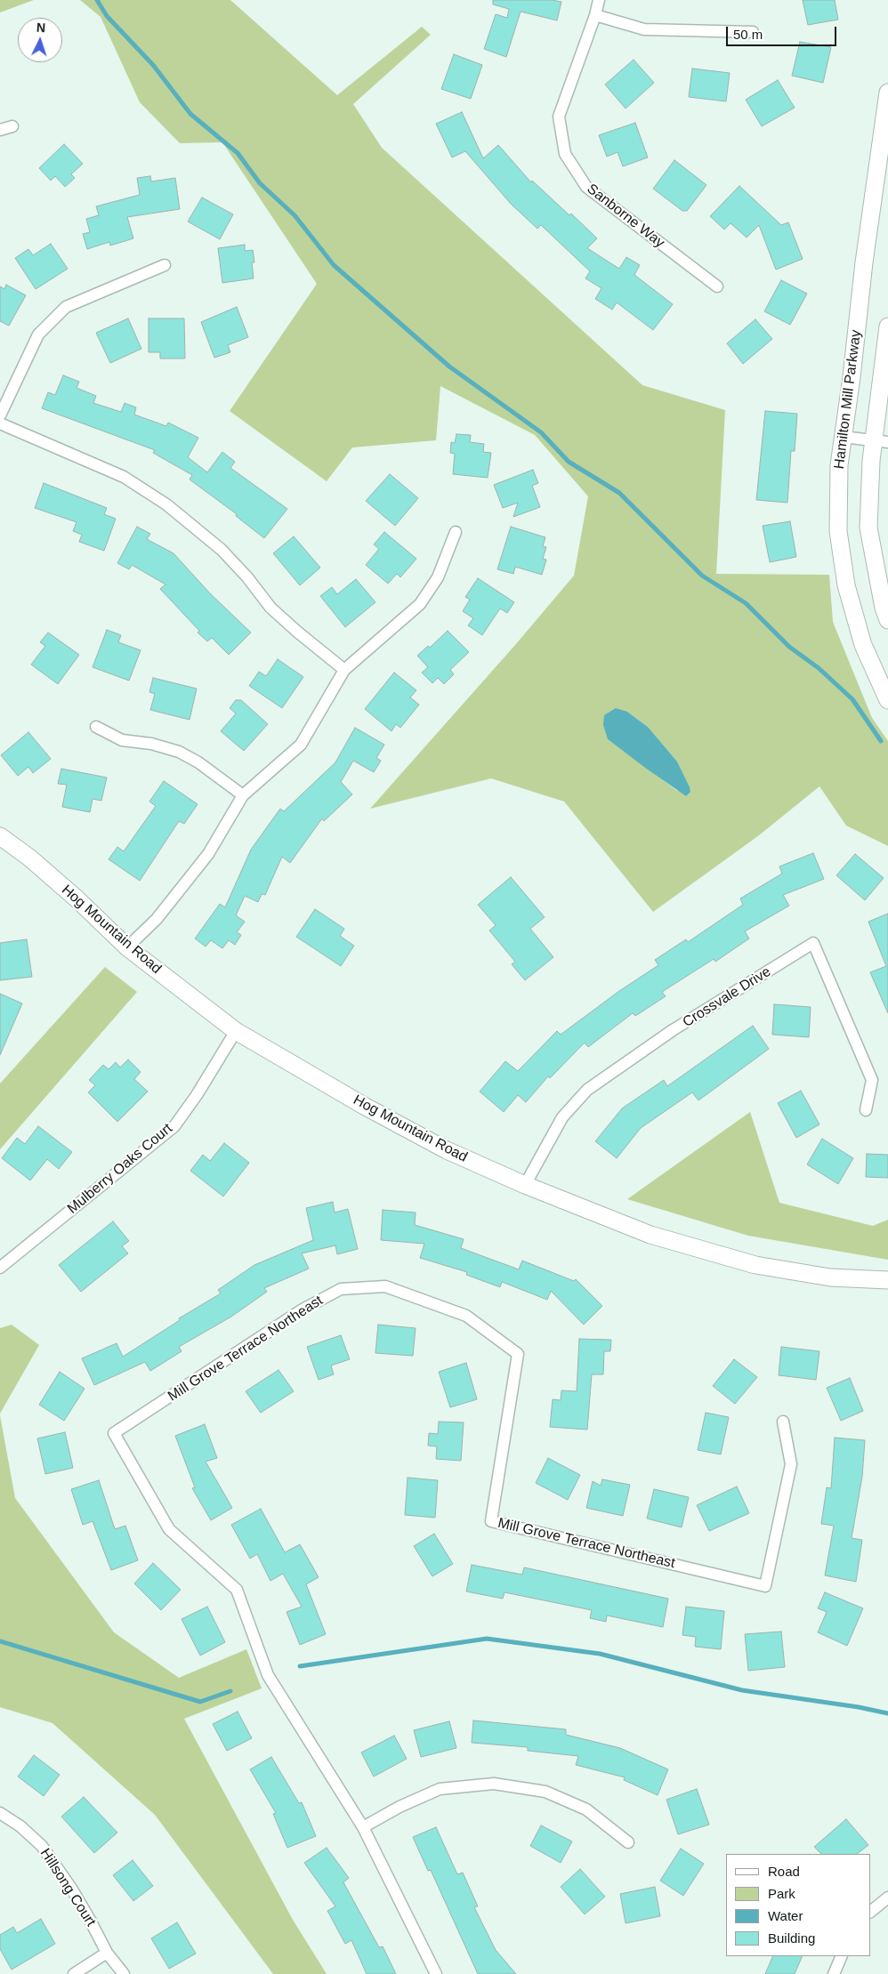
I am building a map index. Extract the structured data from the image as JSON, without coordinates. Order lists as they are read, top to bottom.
{
  "streets": {
    "street": [
      "Sanborne Way",
      "Hamilton Mill Parkway",
      "Hog Mountain Road",
      "Crossvale Drive",
      "Mulberry Oaks Court",
      "Mill Grove Terrace Northeast",
      "Hillsong Court"
    ]
  },
  "crossings": [
    ["Hog Mountain Road", "Crossvale Drive"],
    ["Hog Mountain Road", "Mulberry Oaks Court"]
  ],
  "legend": [
    "Road",
    "Park",
    "Water",
    "Building"
  ],
  "scale_bar": "50 m",
  "north": "top"
}
